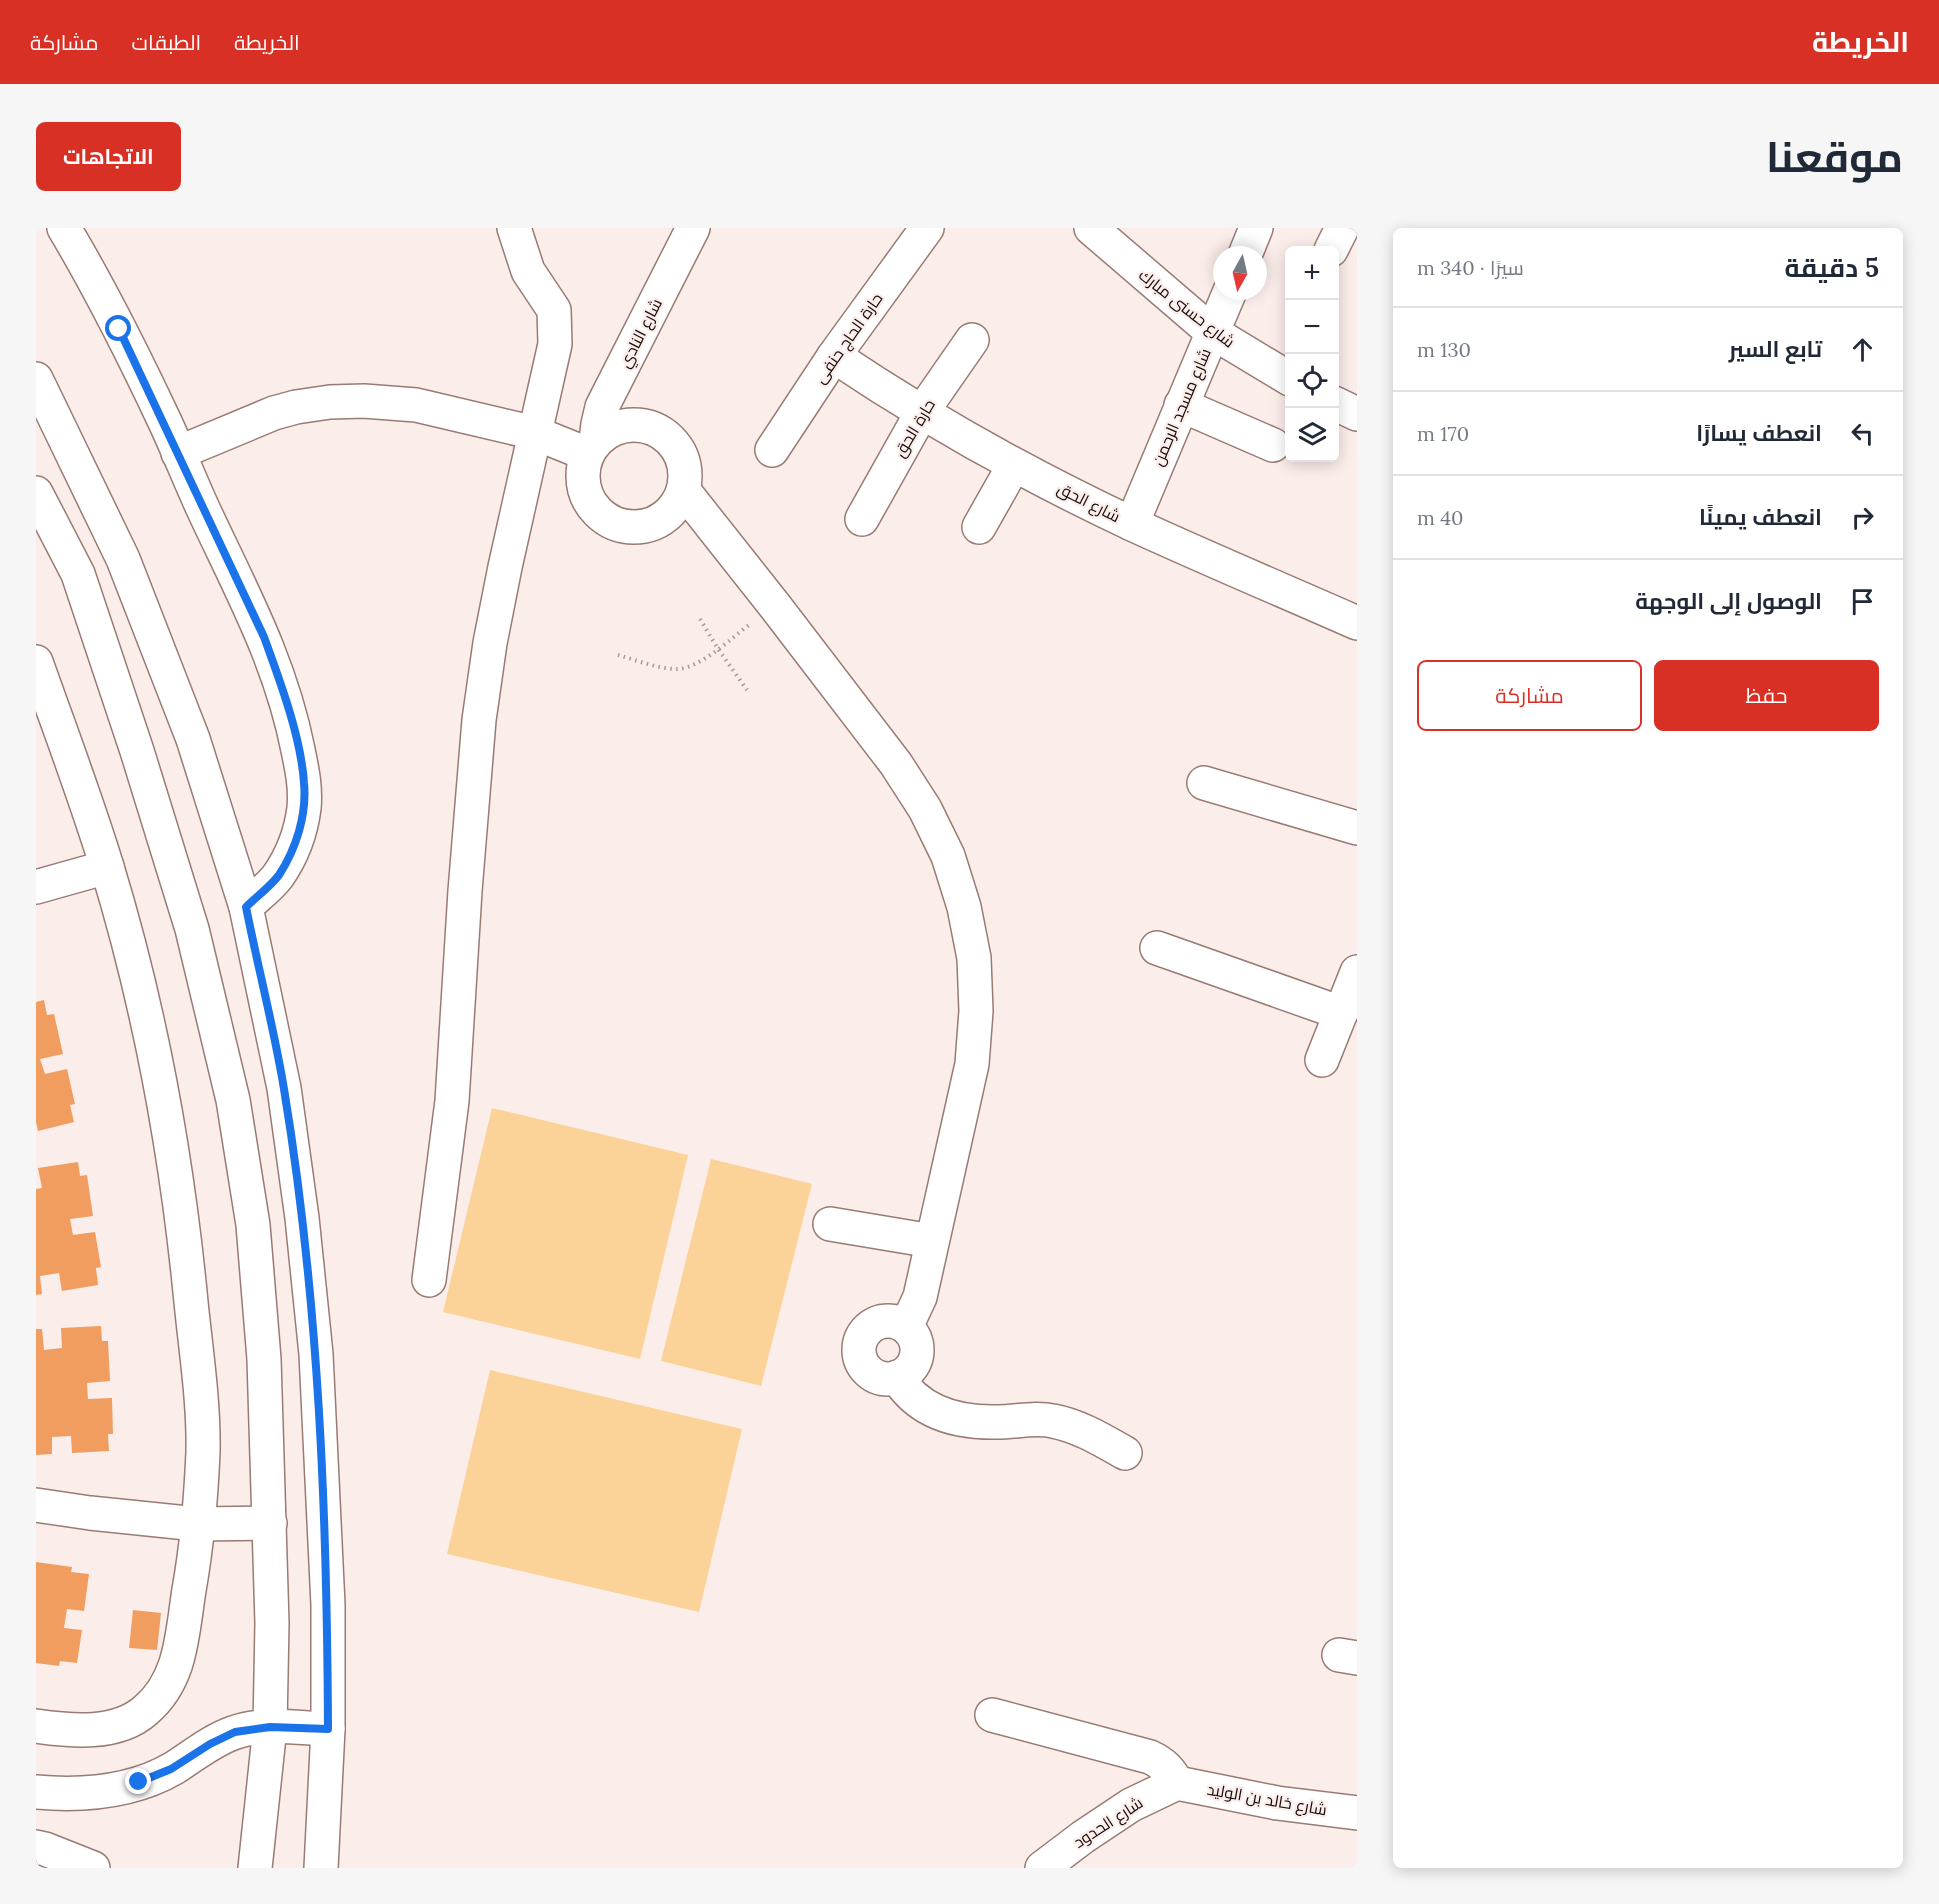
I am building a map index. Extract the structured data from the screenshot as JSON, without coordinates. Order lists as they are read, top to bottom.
{
  "streets": {
    "street": [
      "شارع حسنى مبارك",
      "شارع النادي",
      "حارة الحاج حنفى",
      "شارع مسجد الرحمن",
      "حارة الحق",
      "شارع الحق",
      "شارع خالد بن الوليد",
      "شارع الحدود"
    ]
  },
  "crossings": [
    ["شارع حسنى مبارك", "شارع مسجد الرحمن"],
    ["حارة الحاج حنفى", "شارع الحق"],
    ["شارع مسجد الرحمن", "شارع الحق"],
    ["حارة الحق", "شارع الحق"],
    ["شارع خالد بن الوليد", "شارع الحدود"]
  ],
  "north": "bottom",
  "page": {
    "header": "الخريطة",
    "nav": ["الخريطة", "الطبقات", "مشاركة"],
    "title": "موقعنا",
    "buttons": [
      "الاتجاهات",
      ["حفظ", "مشاركة"]
    ],
    "heading": ["5 دقيقة", "سيرًا · 340 m"],
    "map_buttons": ["+", "−"],
    "list": [
      ["تابع السير", "130 m"],
      ["انعطف يسارًا", "170 m"],
      ["انعطف يمينًا", "40 m"],
      "الوصول إلى الوجهة"
    ]
  }
}
